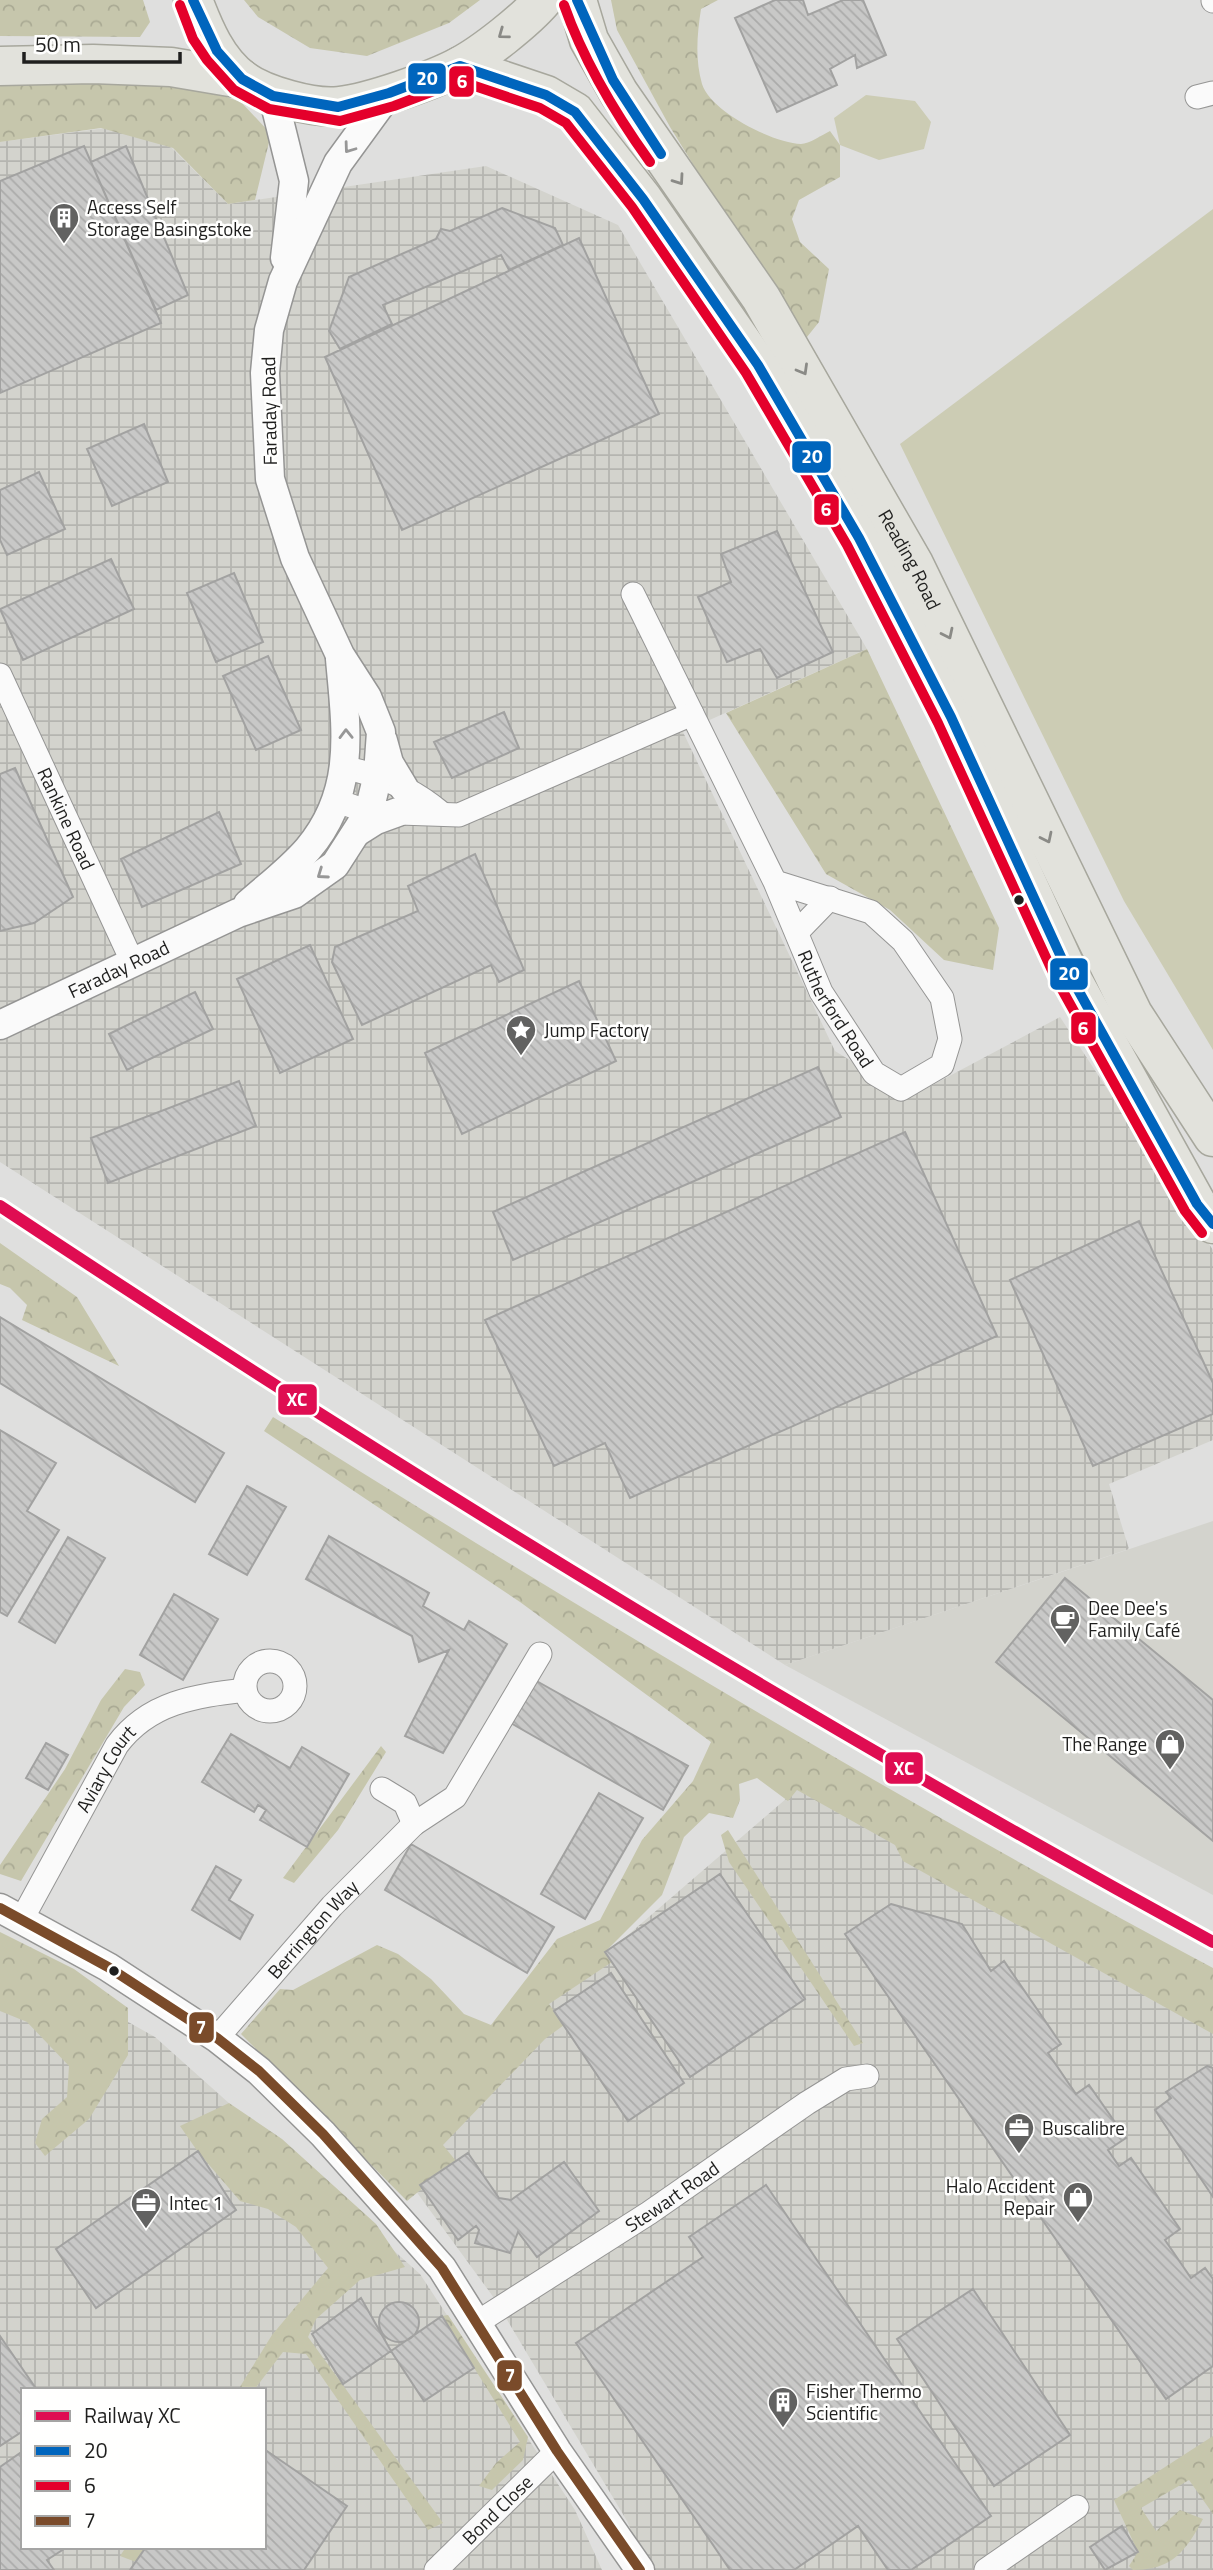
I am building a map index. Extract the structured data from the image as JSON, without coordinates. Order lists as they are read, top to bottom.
{
  "streets": {
    "highway": ["Reading Road"],
    "street": [
      "Faraday Road",
      "Rankine Road",
      "Rutherford Road",
      "Aviary Court",
      "Berrington Way",
      "Stewart Road",
      "Bond Close"
    ]
  },
  "crossings": [
    ["Faraday Road", "Rankine Road"]
  ],
  "places": {
    "building": ["Access Self Storage Basingstoke", "Fisher Thermo Scientific"],
    "place": ["Jump Factory"],
    "cafe": ["Dee Dee's Family Café"],
    "shop": ["The Range", "Halo Accident Repair"],
    "office": ["Buscalibre", "Intec 1"]
  },
  "lines": [
    "transit line 20",
    "transit line 6",
    "rail line XC",
    "transit line 7"
  ],
  "legend": [
    "Railway XC",
    "20",
    "6",
    "7"
  ],
  "scale_bar": "50 m"
}
